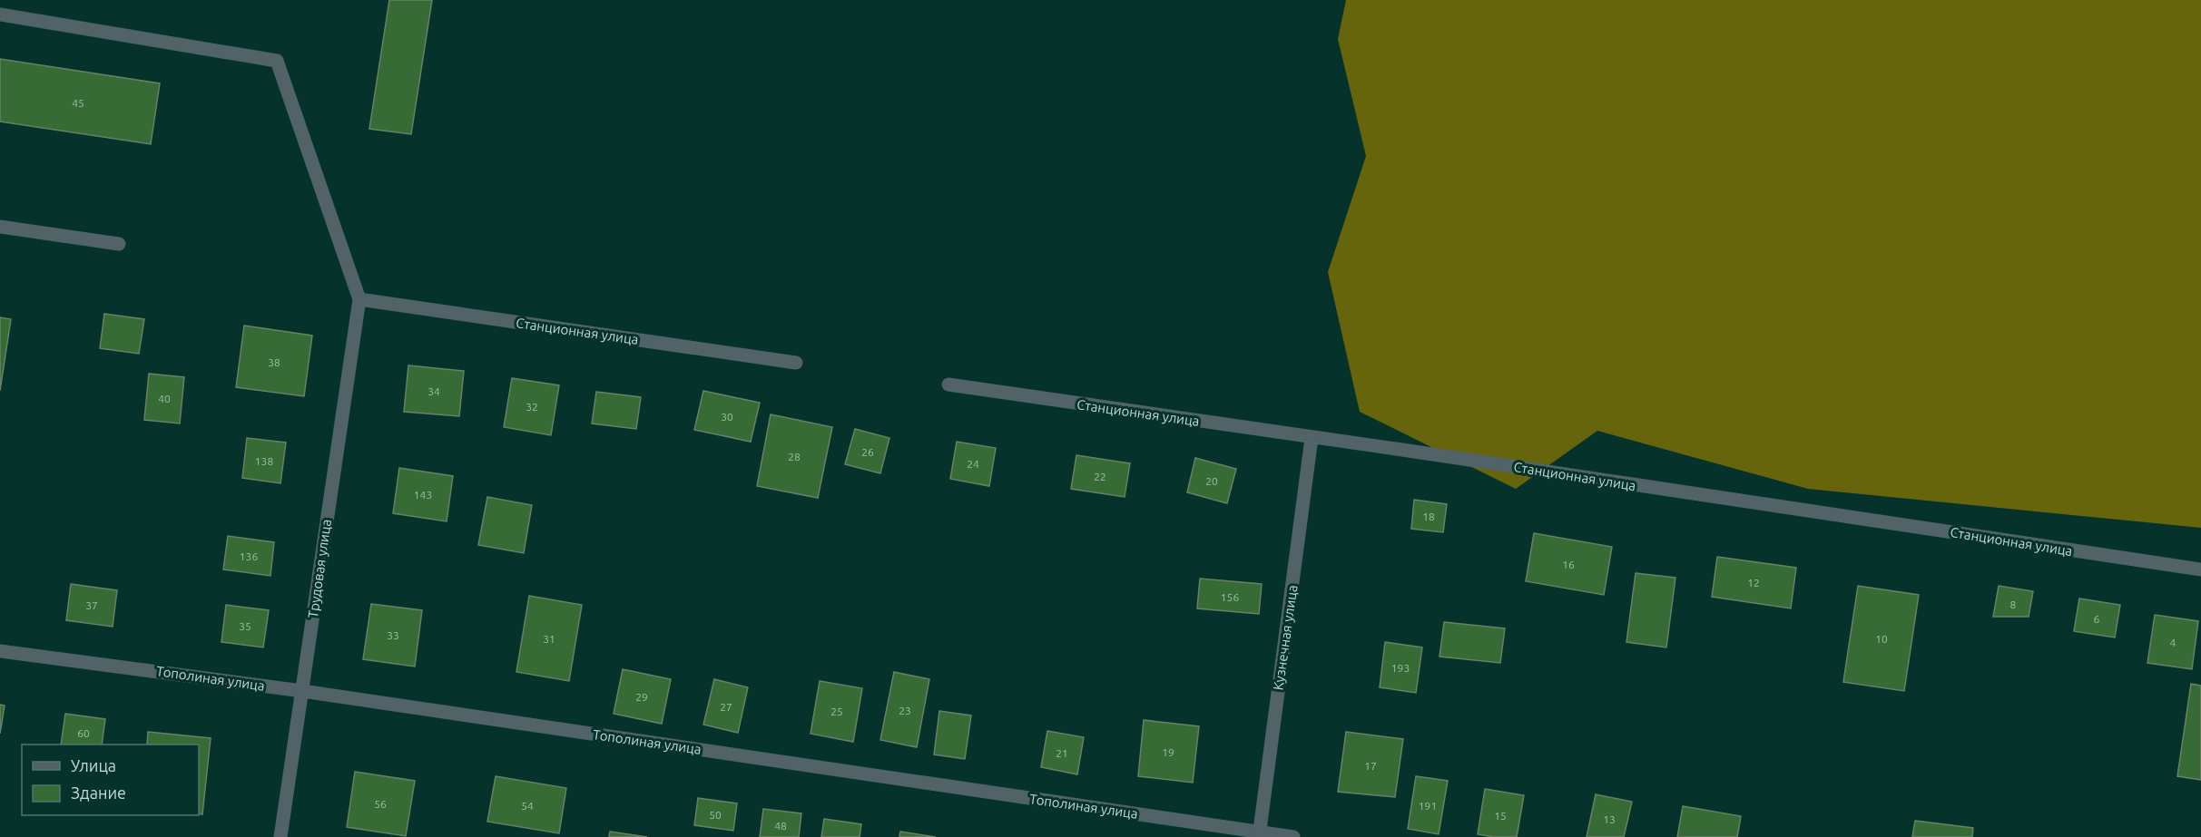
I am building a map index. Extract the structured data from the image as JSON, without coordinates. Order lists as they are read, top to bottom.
{
  "streets": {
    "street": [
      "Станционная улица",
      "Трудовая улица",
      "Кузнечная улица",
      "Тополиная улица"
    ]
  },
  "crossings": [
    ["Станционная улица", "Трудовая улица"],
    ["Станционная улица", "Кузнечная улица"],
    ["Трудовая улица", "Тополиная улица"],
    ["Кузнечная улица", "Тополиная улица"]
  ],
  "house_numbers": [
    "45",
    "38",
    "34",
    "40",
    "32",
    "30",
    "26",
    "28",
    "138",
    "24",
    "22",
    "20",
    "143",
    "18",
    "136",
    "16",
    "12",
    "156",
    "8",
    "37",
    "6",
    "35",
    "33",
    "31",
    "10",
    "4",
    "193",
    "29",
    "27",
    "23",
    "25",
    "60",
    "19",
    "21",
    "17",
    "56",
    "54",
    "191",
    "50",
    "15",
    "13",
    "48"
  ],
  "legend": ["Улица", "Здание"]
}
